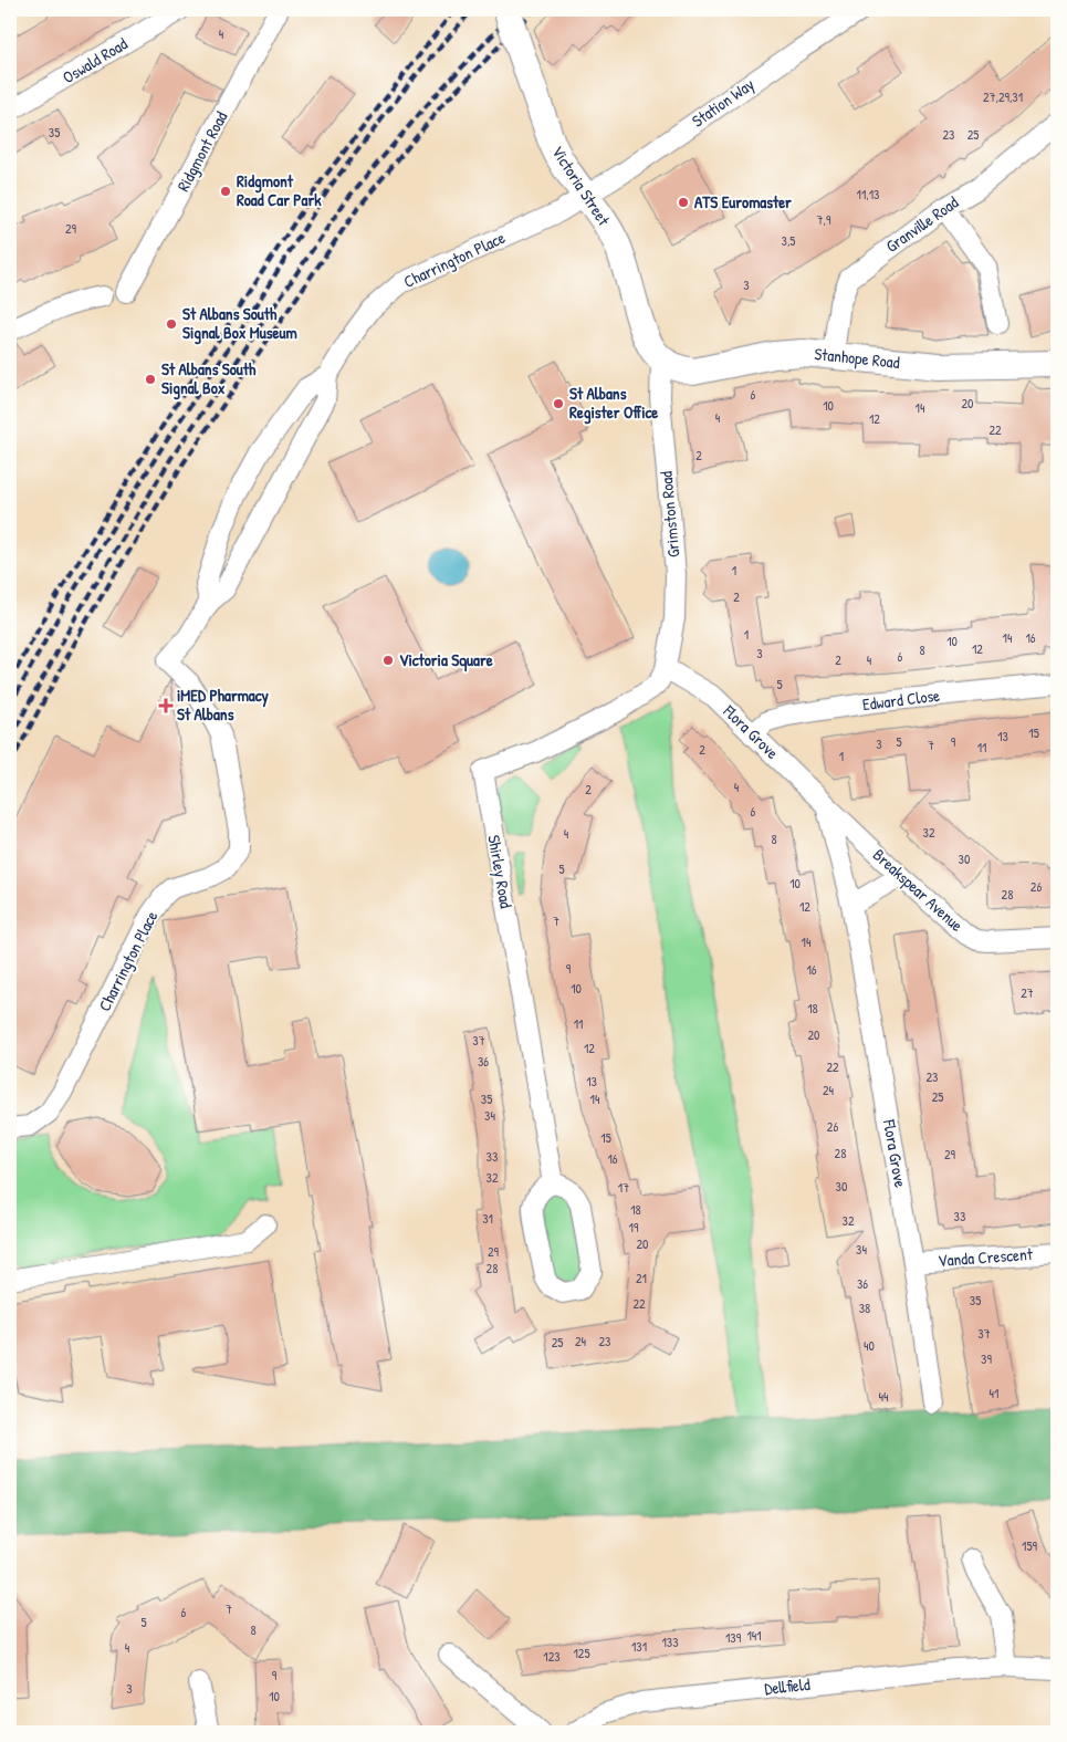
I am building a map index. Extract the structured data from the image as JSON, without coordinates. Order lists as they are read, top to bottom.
{
  "streets": {
    "main road": ["Victoria Street", "Stanhope Road"],
    "street": [
      "Oswald Road",
      "Station Way",
      "Ridgmont Road",
      "Granville Road",
      "Charrington Place",
      "Grimston Road",
      "Edward Close",
      "Flora Grove",
      "Shirley Road",
      "Breakspear Avenue",
      "Vanda Crescent",
      "Dellfield"
    ]
  },
  "crossings": [
    ["Station Way", "Victoria Street"],
    ["Station Way", "Charrington Place"],
    ["Victoria Street", "Charrington Place"],
    ["Victoria Street", "Stanhope Road"],
    ["Victoria Street", "Grimston Road"],
    ["Granville Road", "Stanhope Road"],
    ["Stanhope Road", "Grimston Road"],
    ["Grimston Road", "Flora Grove"],
    ["Grimston Road", "Shirley Road"],
    ["Edward Close", "Flora Grove"],
    ["Flora Grove", "Shirley Road"],
    ["Flora Grove", "Breakspear Avenue"],
    ["Flora Grove", "Vanda Crescent"]
  ],
  "places": {
    "other": [
      "Ridgmont Road Car Park",
      "ATS Euromaster",
      "St Albans South Signal Box Museum",
      "St Albans South Signal Box",
      "St Albans Register Office",
      "Victoria Square"
    ],
    "health": ["iMED Pharmacy St Albans"]
  },
  "house_numbers": [
    "4",
    "27,29,31",
    "35",
    "23",
    "25",
    "11,13",
    "7,9",
    "29",
    "3,5",
    "3",
    "6",
    "20",
    "10",
    "14",
    "4",
    "12",
    "22",
    "2",
    "1",
    "2",
    "1",
    "14",
    "16",
    "10",
    "12",
    "8",
    "3",
    "6",
    "2",
    "4",
    "5",
    "15",
    "13",
    "5",
    "9",
    "3",
    "7",
    "11",
    "2",
    "1",
    "4",
    "2",
    "6",
    "32",
    "4",
    "8",
    "30",
    "5",
    "10",
    "26",
    "28",
    "12",
    "7",
    "14",
    "9",
    "16",
    "10",
    "27",
    "18",
    "11",
    "20",
    "37",
    "12",
    "36",
    "22",
    "23",
    "13",
    "24",
    "25",
    "35",
    "14",
    "34",
    "26",
    "15",
    "28",
    "29",
    "33",
    "16",
    "32",
    "30",
    "17",
    "18",
    "33",
    "31",
    "32",
    "19",
    "20",
    "34",
    "29",
    "28",
    "21",
    "36",
    "35",
    "22",
    "38",
    "37",
    "24",
    "23",
    "25",
    "40",
    "39",
    "41",
    "44",
    "159",
    "7",
    "6",
    "5",
    "8",
    "141",
    "139",
    "133",
    "131",
    "4",
    "125",
    "123",
    "9",
    "3",
    "10"
  ]
}
